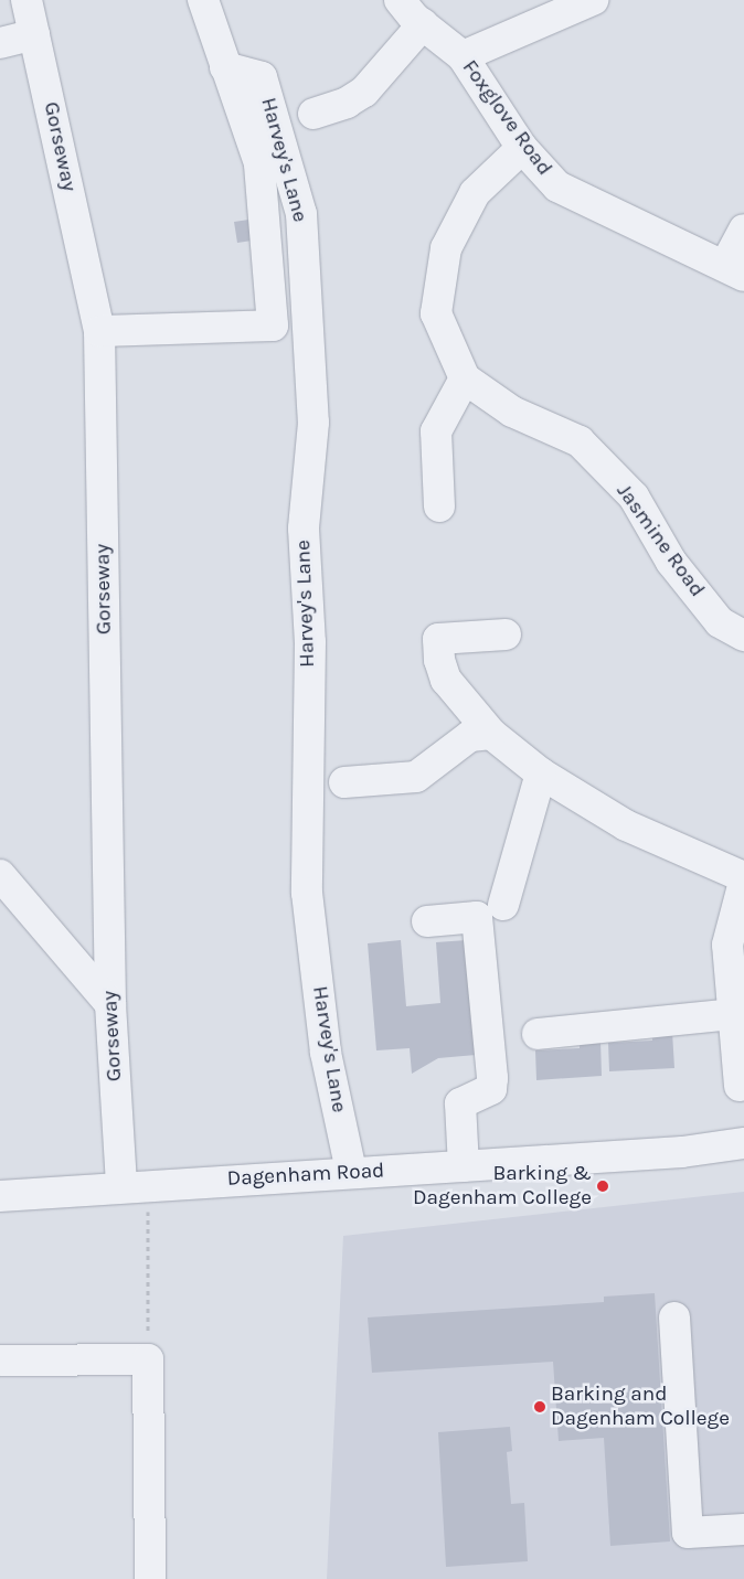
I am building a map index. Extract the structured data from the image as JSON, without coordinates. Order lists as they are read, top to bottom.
{
  "streets": {
    "street": [
      "Foxglove Road",
      "Gorseway",
      "Harvey's Lane",
      "Jasmine Road",
      "Dagenham Road"
    ]
  },
  "crossings": [
    ["Gorseway", "Dagenham Road"],
    ["Harvey's Lane", "Dagenham Road"]
  ],
  "places": ["Barking & Dagenham College", "Barking and Dagenham College"]
}
